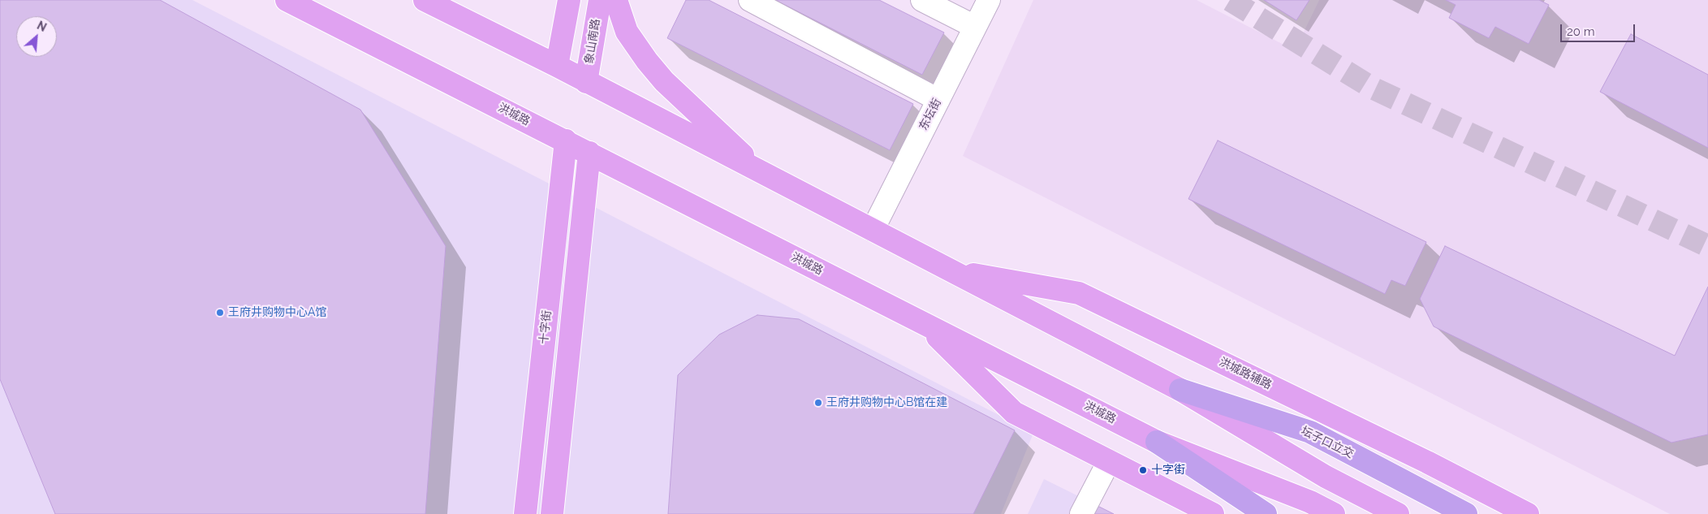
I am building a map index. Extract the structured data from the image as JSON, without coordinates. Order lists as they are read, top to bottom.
{
  "streets": {
    "highway": ["坛子口立交"],
    "main road": [
      "象山南路",
      "洪城路",
      "十字街",
      "洪城路辅路"
    ],
    "street": ["东坛街"]
  },
  "crossings": [
    ["洪城路", "十字街"]
  ],
  "places": ["王府井购物中心A馆", "王府井购物中心B馆在建", "十字街"],
  "scale_bar": "20 m",
  "north": "top right"
}
